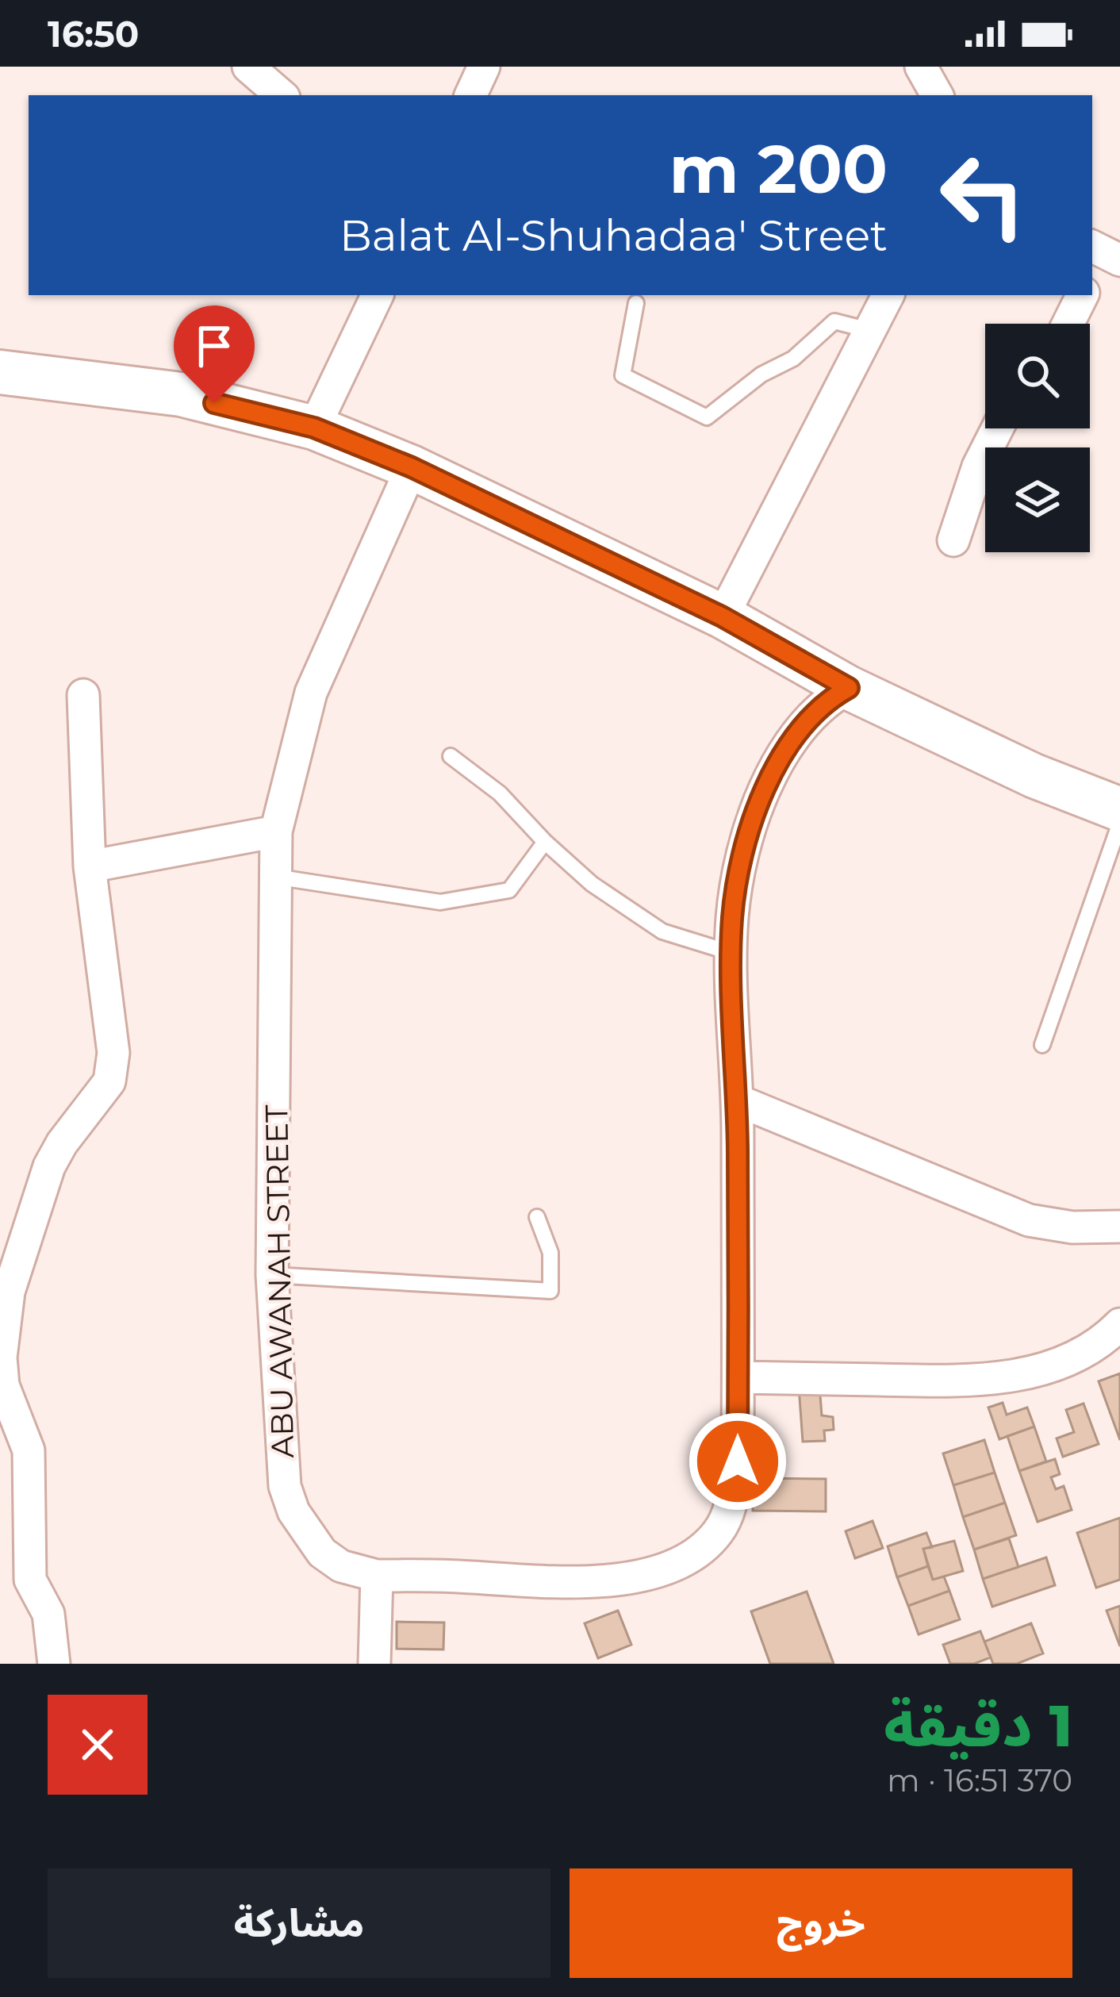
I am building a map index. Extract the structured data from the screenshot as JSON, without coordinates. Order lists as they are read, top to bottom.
{
  "streets": {
    "street": ["ABU AWANAH STREET"]
  },
  "page": {
    "status": "16:50",
    "turn": ["200 m", "Balat Al-Shuhadaa' Street"],
    "heading": ["1 دقيقة", "370 m · 16:51"],
    "buttons": ["خروج", "مشاركة"]
  }
}
